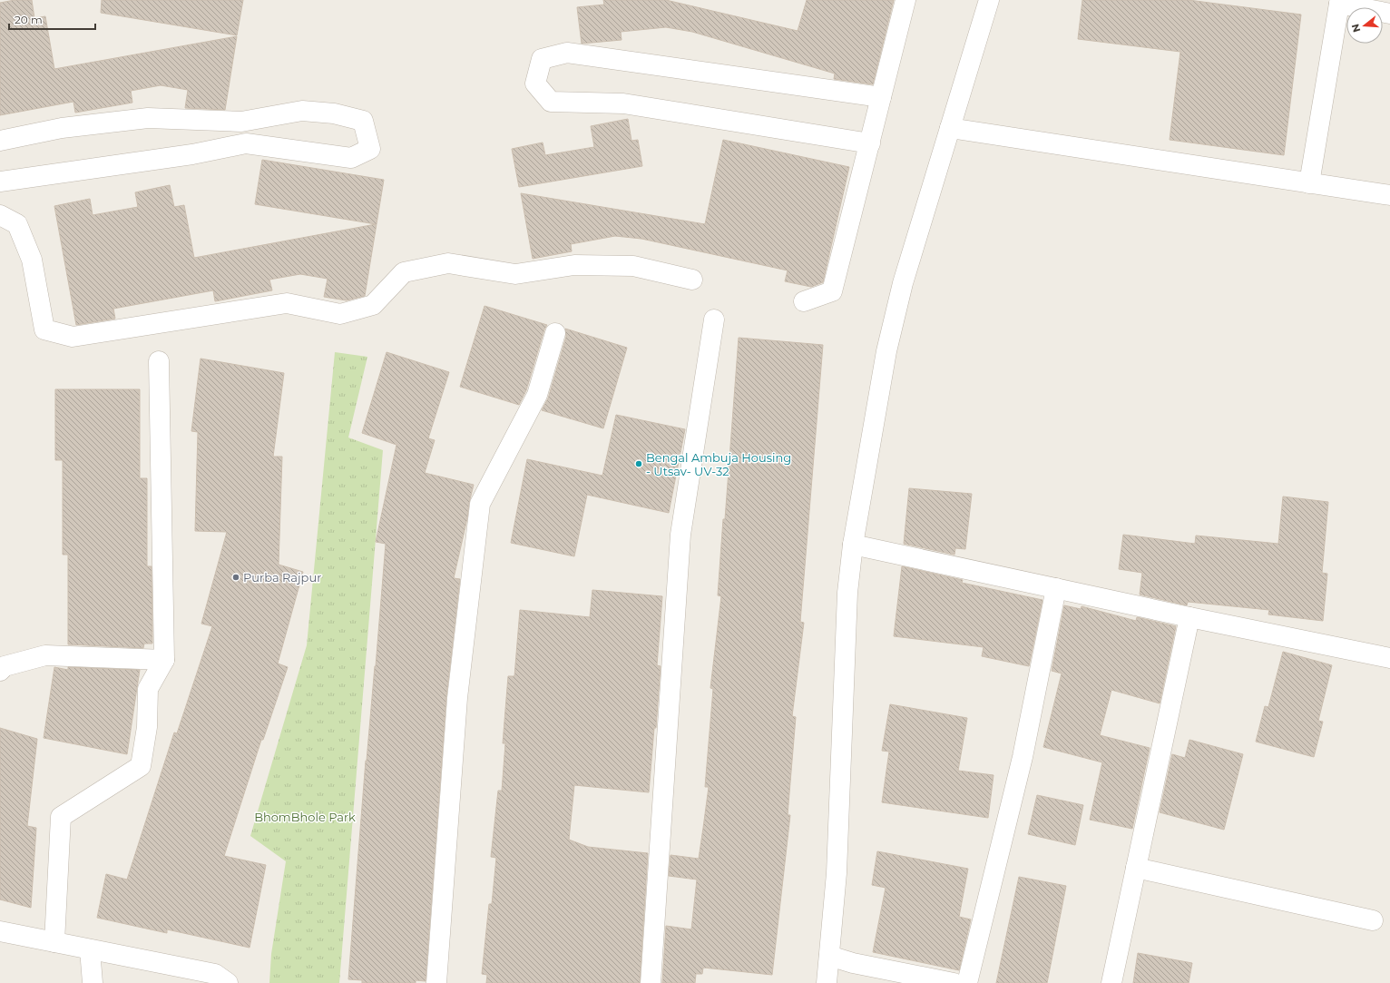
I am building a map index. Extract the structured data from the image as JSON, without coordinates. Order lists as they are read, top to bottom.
{
  "parks": ["BhomBhole Park"],
  "places": ["Bengal Ambuja Housing - Utsav- UV-32", "Purba Rajpur"],
  "scale_bar": "20 m",
  "north": "left"
}
